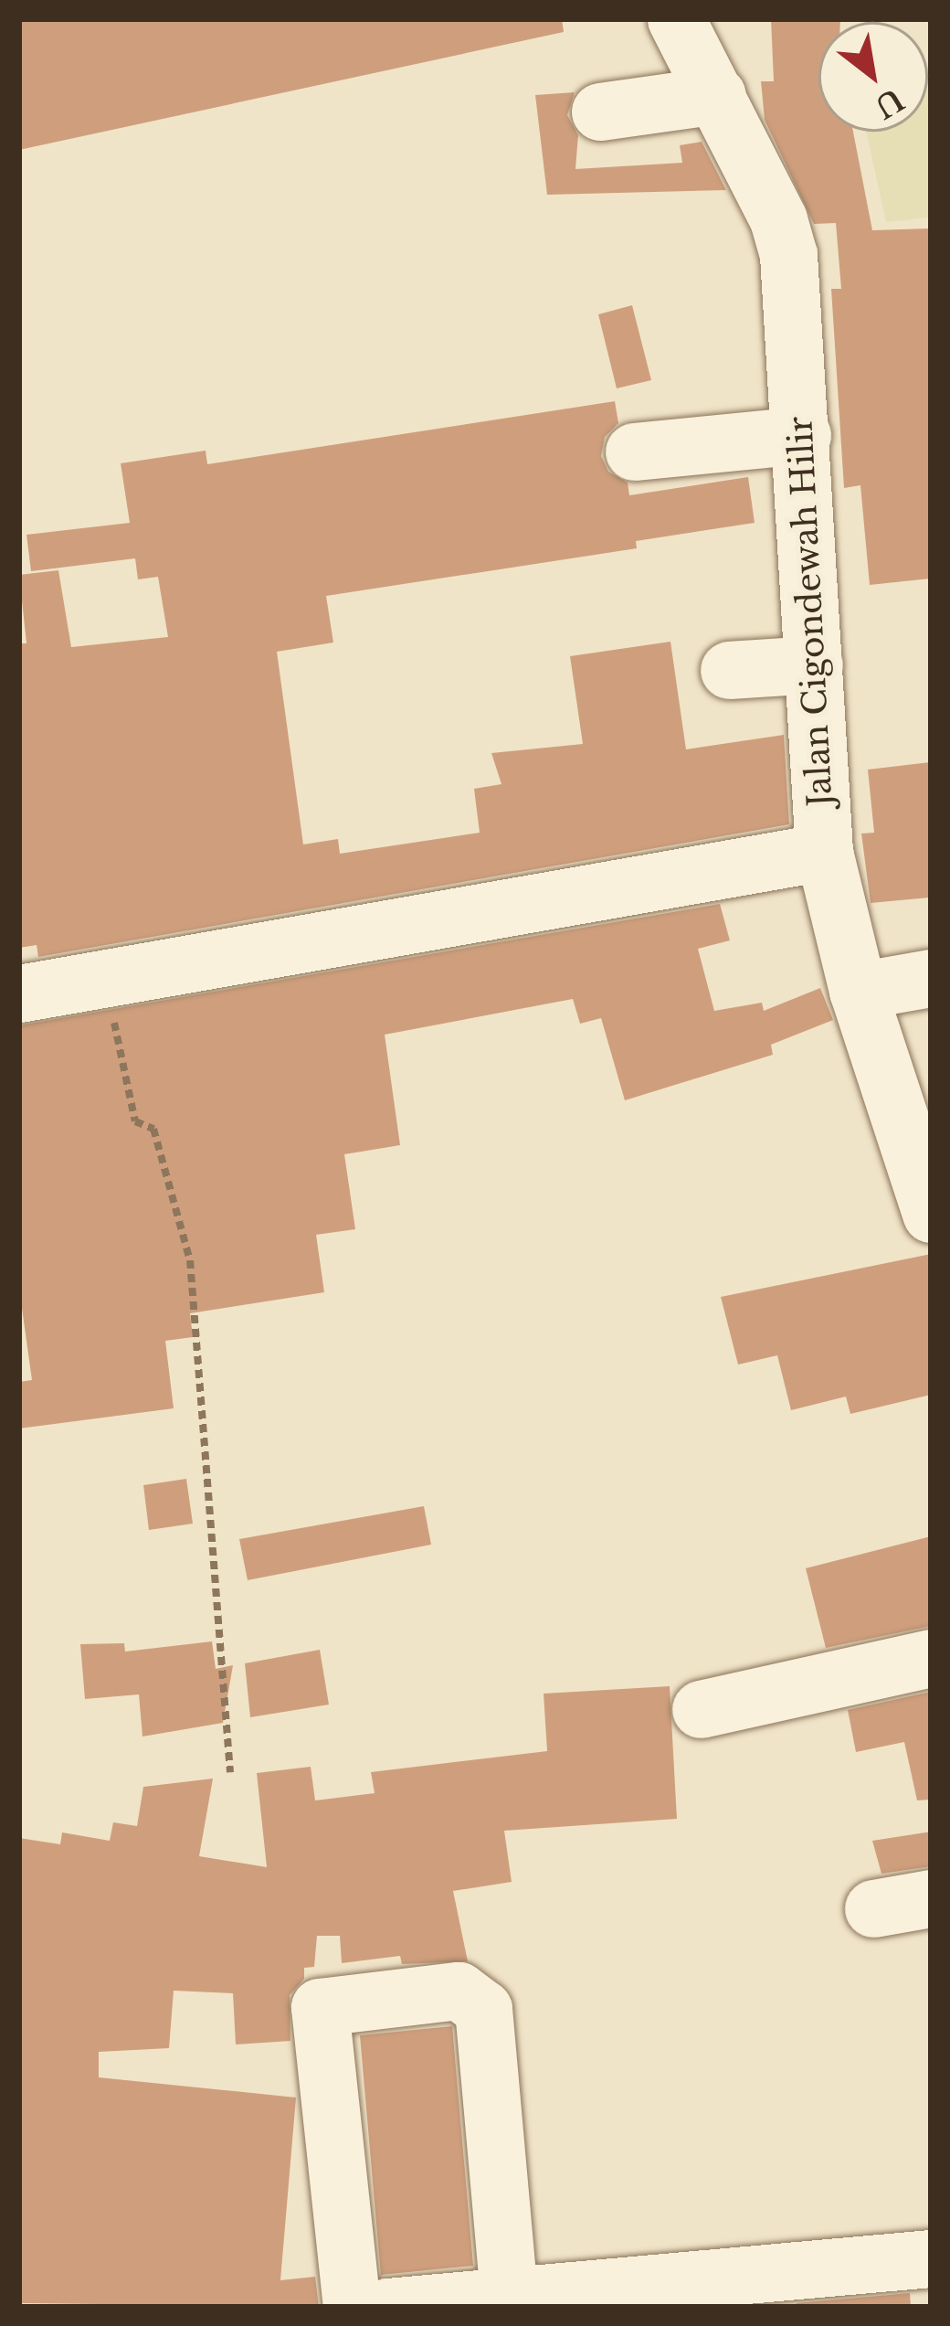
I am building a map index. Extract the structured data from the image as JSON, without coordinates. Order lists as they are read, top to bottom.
{
  "streets": {
    "street": ["Jalan Cigondewah Hilir"]
  },
  "north": "bottom right"
}
